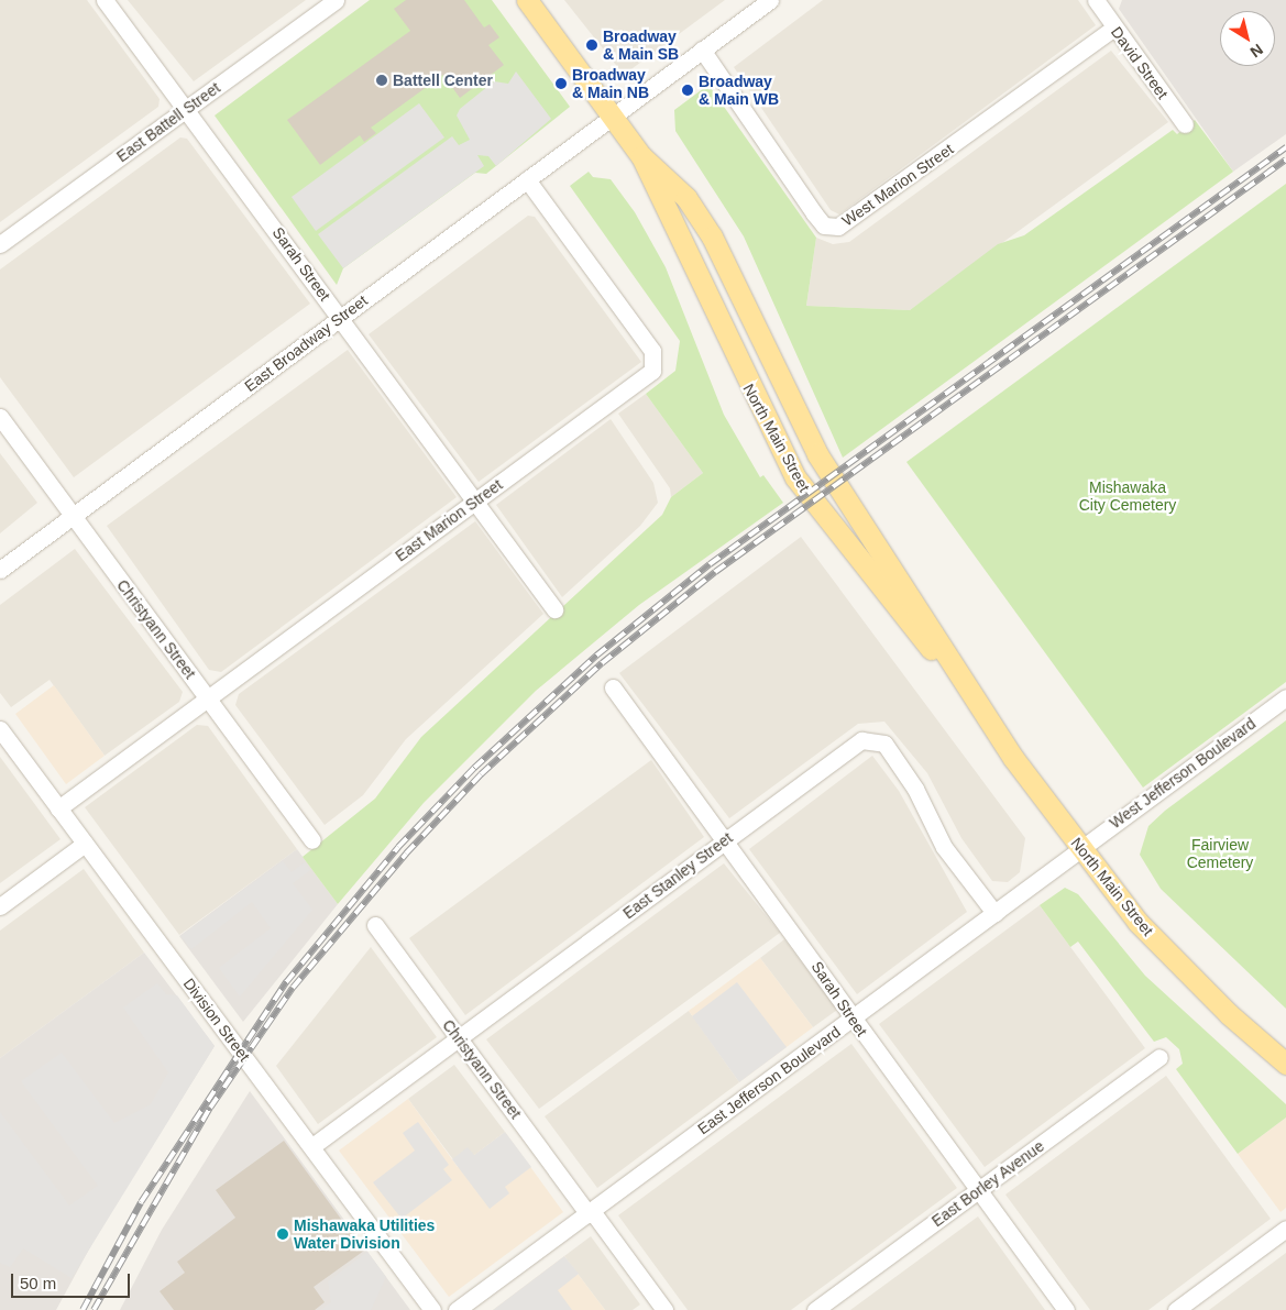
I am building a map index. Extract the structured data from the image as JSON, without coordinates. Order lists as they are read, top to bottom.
{
  "streets": {
    "main road": ["North Main Street"],
    "street": [
      "David Street",
      "East Battell Street",
      "West Marion Street",
      "Sarah Street",
      "East Broadway Street",
      "East Marion Street",
      "Christyann Street",
      "West Jefferson Boulevard",
      "East Stanley Street",
      "Division Street",
      "East Jefferson Boulevard",
      "East Borley Avenue"
    ]
  },
  "crossings": [
    ["David Street", "West Marion Street"],
    ["East Battell Street", "Sarah Street"],
    ["West Marion Street", "East Broadway Street"],
    ["Sarah Street", "East Broadway Street"],
    ["Sarah Street", "East Marion Street"],
    ["Sarah Street", "East Stanley Street"],
    ["Sarah Street", "East Jefferson Boulevard"],
    ["Sarah Street", "East Borley Avenue"],
    ["East Broadway Street", "North Main Street"],
    ["East Broadway Street", "East Marion Street"],
    ["East Broadway Street", "Christyann Street"],
    ["North Main Street", "West Jefferson Boulevard"],
    ["North Main Street", "East Jefferson Boulevard"],
    ["East Marion Street", "Christyann Street"],
    ["East Marion Street", "Division Street"],
    ["Christyann Street", "East Stanley Street"],
    ["Christyann Street", "East Jefferson Boulevard"],
    ["West Jefferson Boulevard", "East Jefferson Boulevard"],
    ["East Stanley Street", "Division Street"],
    ["East Stanley Street", "East Jefferson Boulevard"]
  ],
  "parks": ["Mishawaka City Cemetery", "Fairview Cemetery"],
  "places": [
    "Broadway & Main SB",
    "Battell Center",
    "Broadway & Main NB",
    "Broadway & Main WB",
    "Mishawaka Utilities Water Division"
  ],
  "scale_bar": "50 m",
  "north": "bottom right"
}
